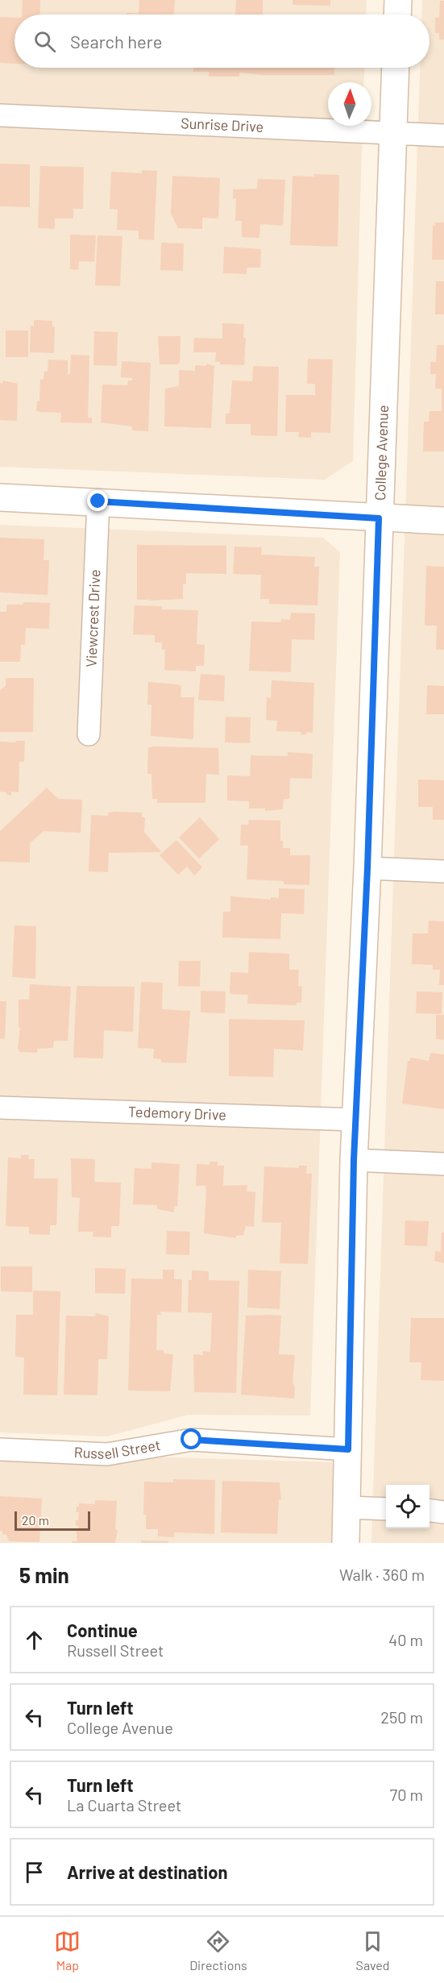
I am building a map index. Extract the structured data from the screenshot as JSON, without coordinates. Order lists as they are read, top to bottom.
{
  "streets": {
    "street": [
      "Sunrise Drive",
      "College Avenue",
      "Viewcrest Drive",
      "Tedemory Drive",
      "Russell Street"
    ]
  },
  "crossings": [
    ["Sunrise Drive", "College Avenue"],
    ["College Avenue", "Tedemory Drive"],
    ["College Avenue", "Russell Street"]
  ],
  "scale_bar": "20 m",
  "north": "top",
  "page": {
    "search": "Search here",
    "scale": "20 m",
    "heading": ["5 min", "Walk · 360 m"],
    "list": [
      ["Continue", "Russell Street", "40 m"],
      ["Turn left", "College Avenue", "250 m"],
      ["Turn left", "La Cuarta Street", "70 m"],
      "Arrive at destination"
    ],
    "nav": ["Map", "Directions", "Saved"]
  }
}
